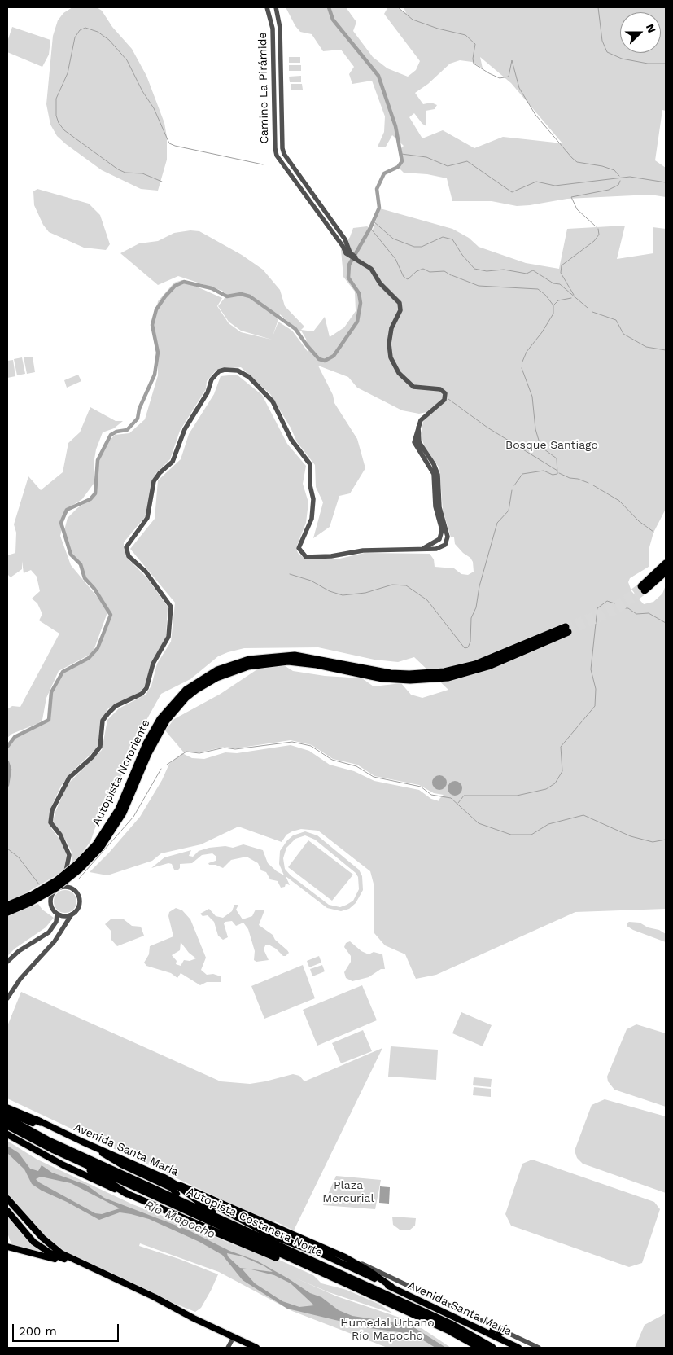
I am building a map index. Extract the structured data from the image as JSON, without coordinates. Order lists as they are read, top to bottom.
{
  "streets": {
    "highway": ["Autopista Nororiente", "Autopista Costanera Norte"],
    "main road": ["Avenida Santa María"],
    "street": ["Camino La Pirámide"]
  },
  "water": ["Río Mapocho"],
  "parks": ["Bosque Santiago", "Plaza Mercurial", "Humedal Urbano Río Mapocho"],
  "scale_bar": "200 m",
  "north": "right"
}
